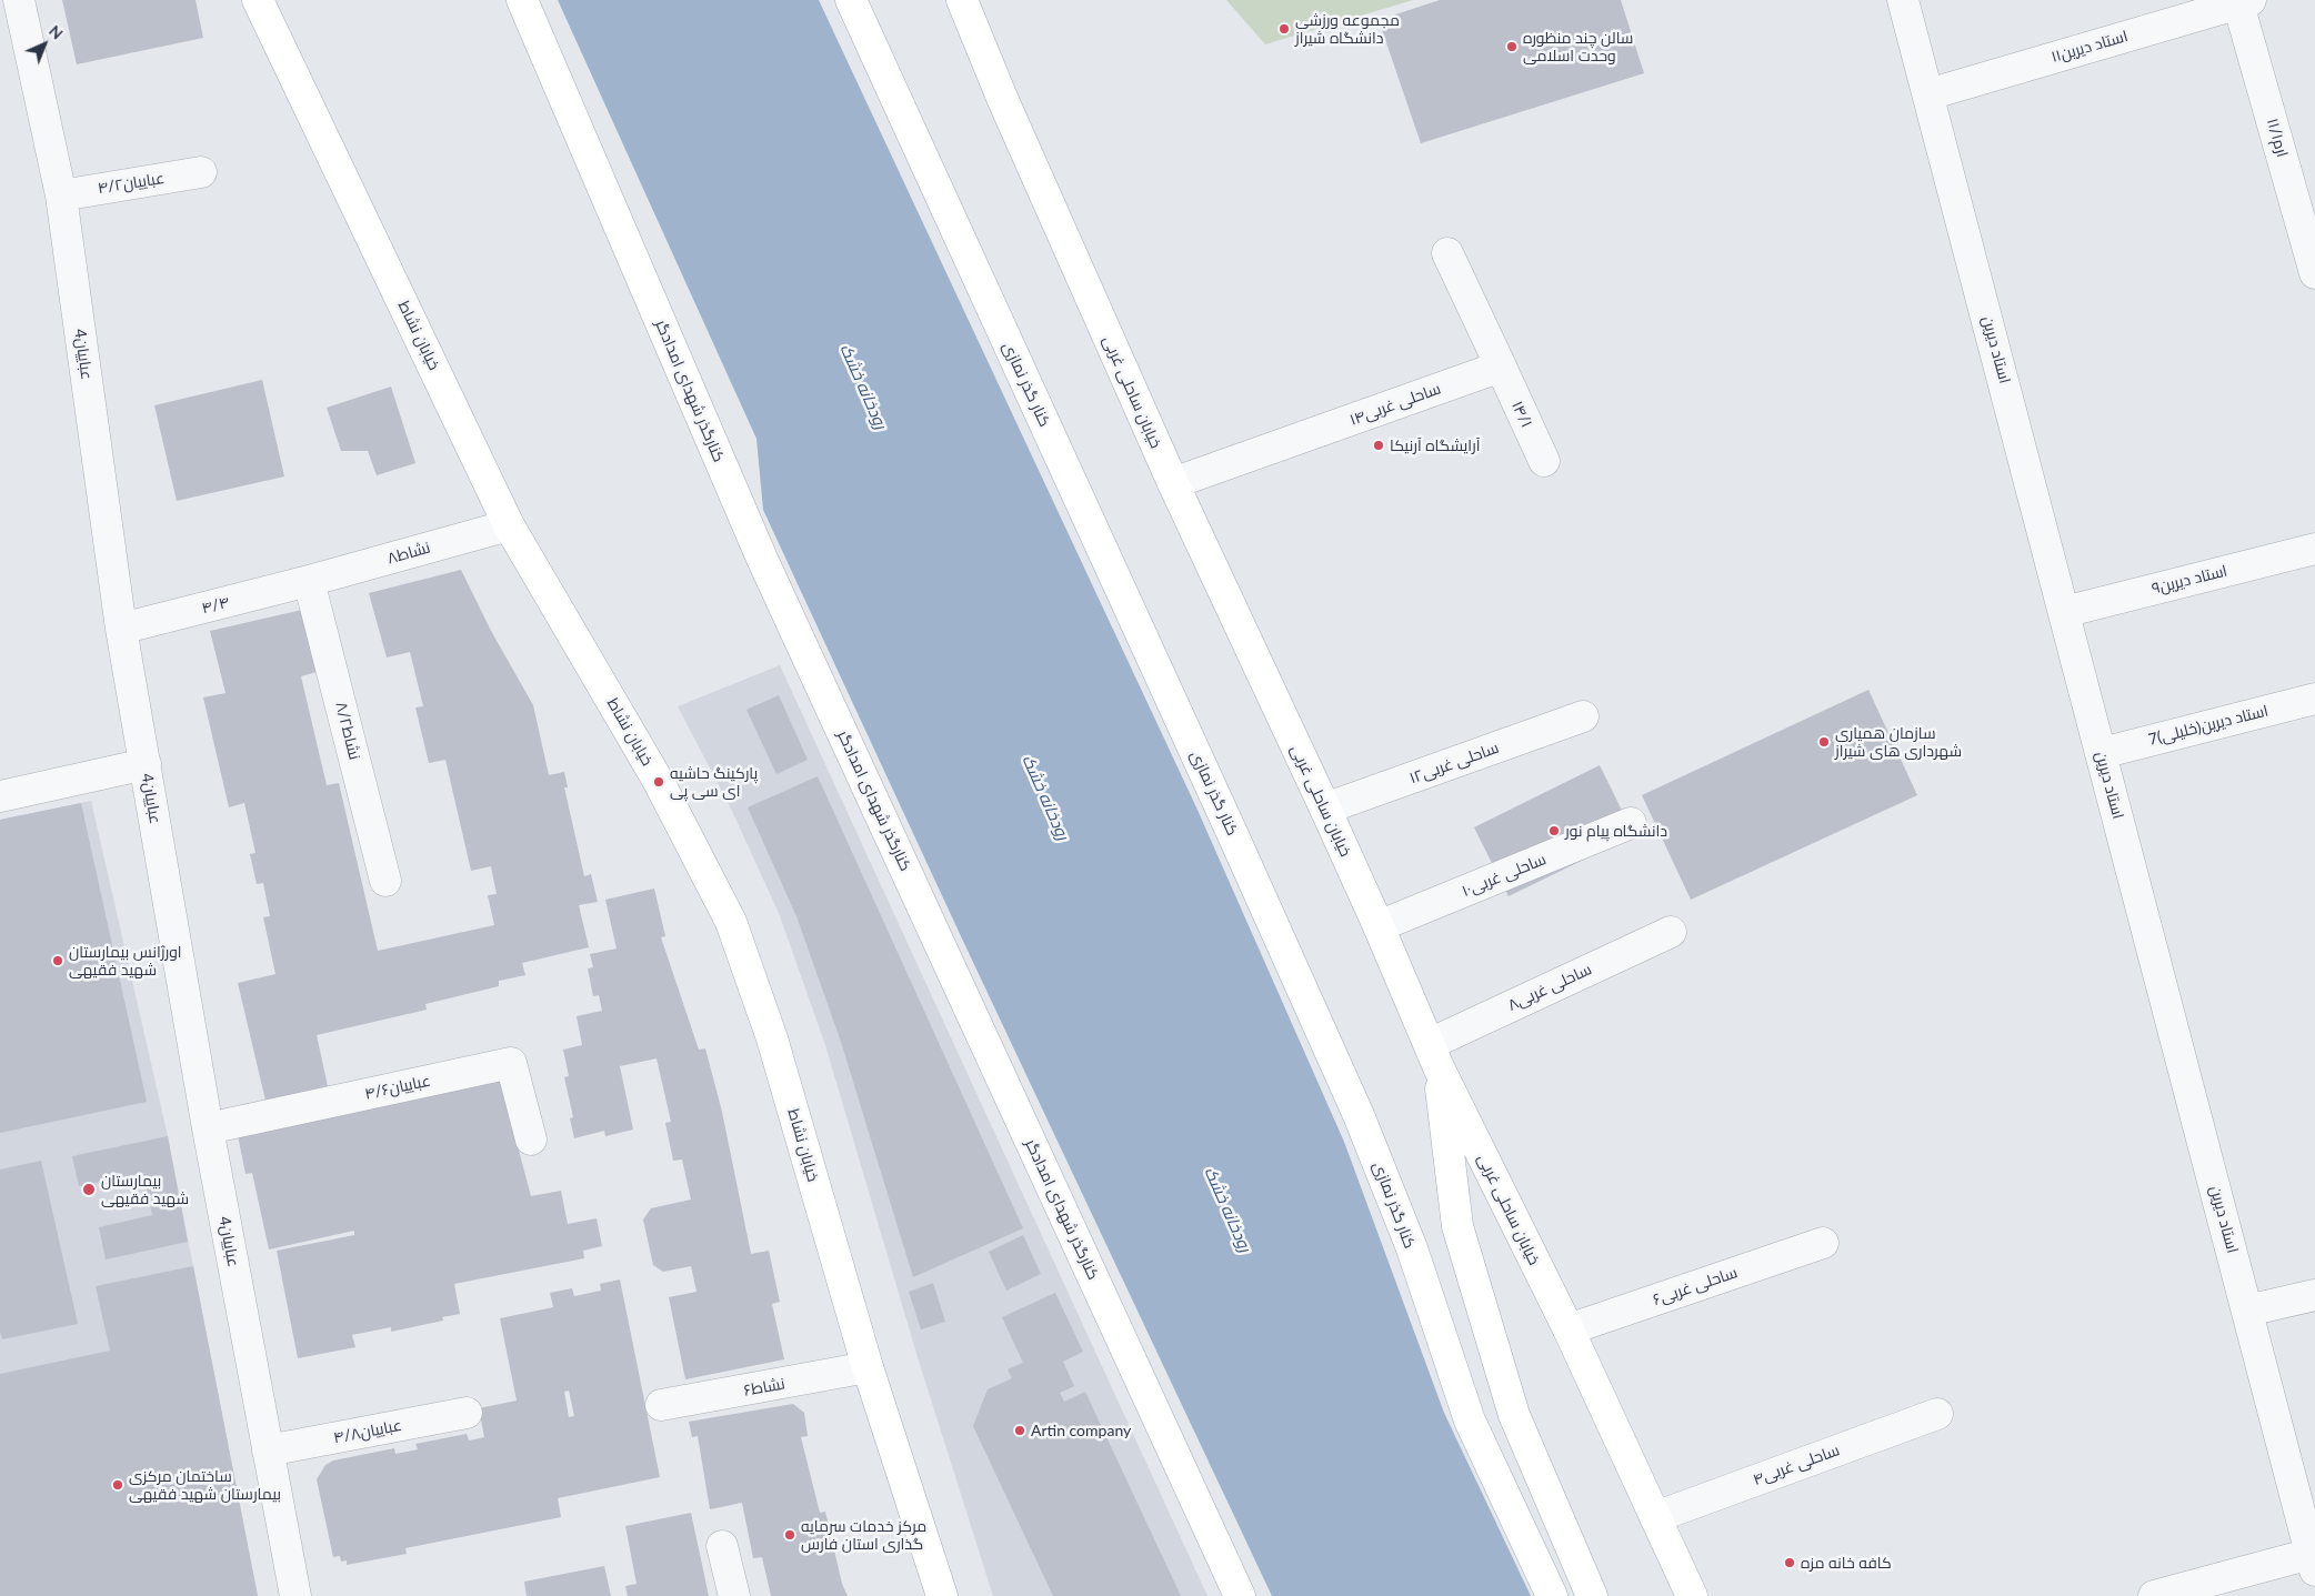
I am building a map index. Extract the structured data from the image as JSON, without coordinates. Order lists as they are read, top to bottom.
{
  "streets": {
    "main road": [
      "خیابان نشاط",
      "کنار گذر نمازی",
      "کنارگذر شهدای امدادگر",
      "خیابان ساحلی غربی"
    ],
    "street": [
      "استاد دیرین۱۱",
      "۱۱/۱ارم",
      "عباییان۴/۲",
      "استاد دیرین",
      "عباییان4",
      "ساحلی غربی۱۴",
      "۱۴/۱",
      "نشاط۸",
      "استاد دیرین۹",
      "۴/۴",
      "7استاد دیرین(خلیلی)",
      "نشاط۸/۲",
      "ساحلی غربی۱۲",
      "ساحلی غربی۱۰",
      "ساحلی غربی۸",
      "عباییان۴/۶",
      "ساحلی غربی۶",
      "نشاط۶",
      "عباییان۴/۸",
      "ساحلی غربی۴"
    ]
  },
  "crossings": [
    ["استاد دیرین۱۱", "۱۱/۱ارم"],
    ["استاد دیرین۱۱", "استاد دیرین"],
    ["عباییان۴/۲", "عباییان4"],
    ["خیابان نشاط", "نشاط۸"],
    ["خیابان نشاط", "نشاط۶"],
    ["استاد دیرین", "استاد دیرین۹"],
    ["استاد دیرین", "7استاد دیرین(خلیلی)"],
    ["عباییان4", "۴/۴"],
    ["عباییان4", "عباییان۴/۶"],
    ["عباییان4", "عباییان۴/۸"],
    ["خیابان ساحلی غربی", "ساحلی غربی۱۴"],
    ["خیابان ساحلی غربی", "ساحلی غربی۱۲"],
    ["خیابان ساحلی غربی", "ساحلی غربی۱۰"],
    ["خیابان ساحلی غربی", "ساحلی غربی۸"],
    ["خیابان ساحلی غربی", "ساحلی غربی۶"],
    ["خیابان ساحلی غربی", "ساحلی غربی۴"],
    ["ساحلی غربی۱۴", "۱۴/۱"],
    ["نشاط۸", "۴/۴"],
    ["نشاط۸", "نشاط۸/۲"],
    ["۴/۴", "نشاط۸/۲"]
  ],
  "water": ["رودخانه خشک"],
  "places": [
    "مجموعه ورزشی دانشگاه شیراز",
    "سالن چند منظوره وحدت اسلامی",
    "آرایشگاه آرنیکا",
    "سازمان همیاری شهرداری های شیراز",
    "پارکینگ حاشیه ای سی پی",
    "دانشگاه پیام نور",
    "اورژانس بیمارستان شهید فقیهی",
    "بیمارستان شهید فقیهی",
    "Artin company",
    "ساختمان مرکزی بیمارستان شهید فقیهی",
    "مرکز خدمات سرمایه گذاری استان فارس",
    "کافه خانه مزه"
  ],
  "north": "top right"
}
